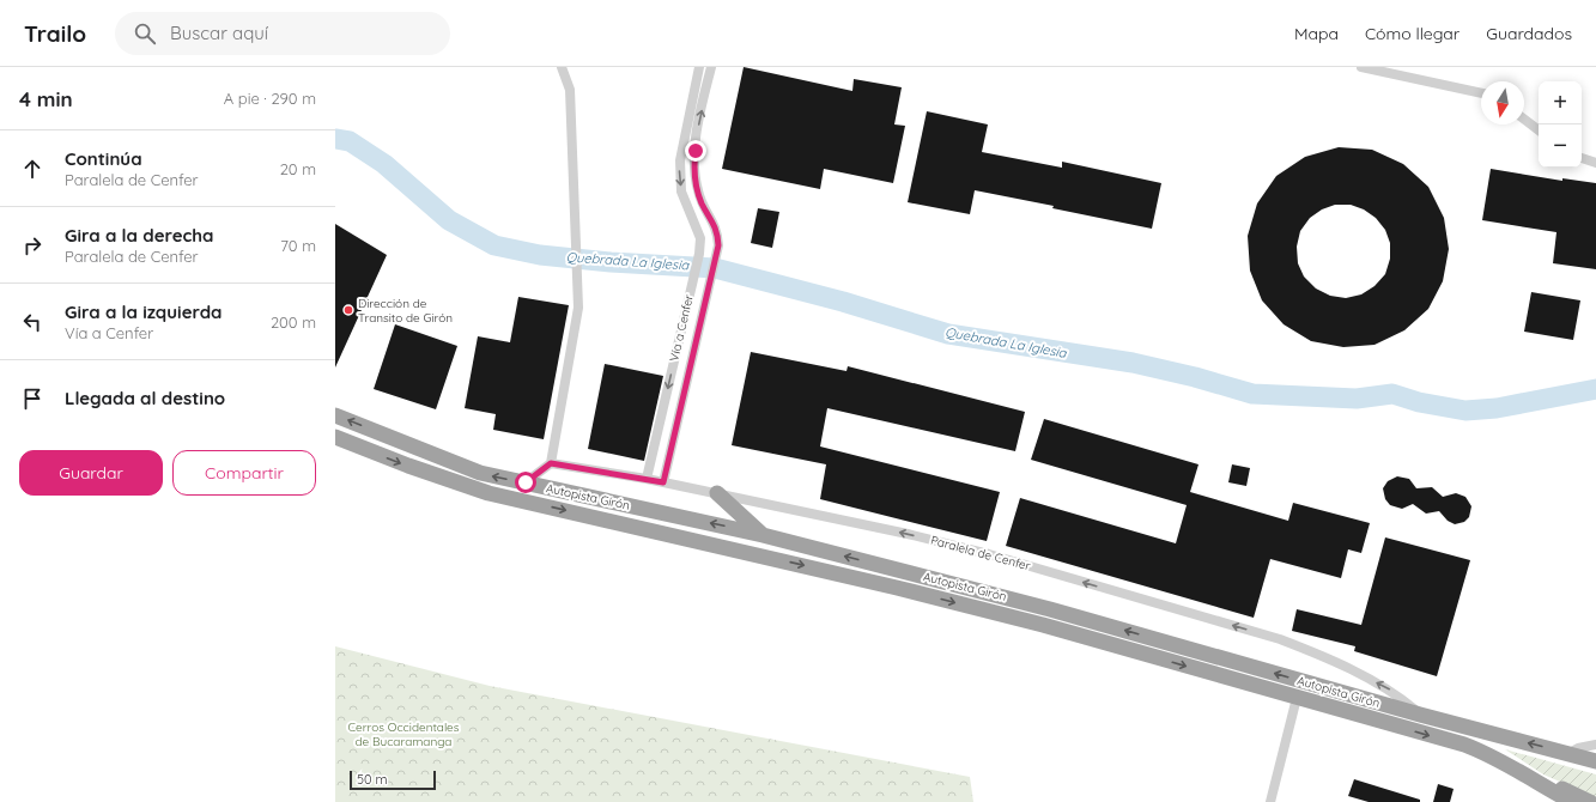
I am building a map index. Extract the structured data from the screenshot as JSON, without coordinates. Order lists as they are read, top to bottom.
{
  "streets": {
    "highway": ["Autopista Girón"],
    "street": ["Vía a Cenfer", "Paralela de Cenfer"]
  },
  "crossings": [
    ["Vía a Cenfer", "Paralela de Cenfer"],
    ["Autopista Girón", "Paralela de Cenfer"]
  ],
  "one_way": ["Paralela de Cenfer"],
  "water": ["Quebrada La Iglesia"],
  "parks": ["Cerros Occidentales de Bucaramanga"],
  "places": ["Dirección de Transito de Girón"],
  "scale_bar": "50 m",
  "north": "bottom",
  "page": {
    "header": "Trailo",
    "search": "Buscar aquí",
    "nav": ["Mapa", "Cómo llegar", "Guardados"],
    "heading": ["4 min", "A pie · 290 m"],
    "map_buttons": ["+", "−"],
    "list": [
      ["Continúa", "Paralela de Cenfer", "20 m"],
      ["Gira a la derecha", "Paralela de Cenfer", "70 m"],
      ["Gira a la izquierda", "Vía a Cenfer", "200 m"],
      "Llegada al destino"
    ],
    "buttons": ["Guardar", "Compartir"],
    "scale": "50 m"
  }
}
